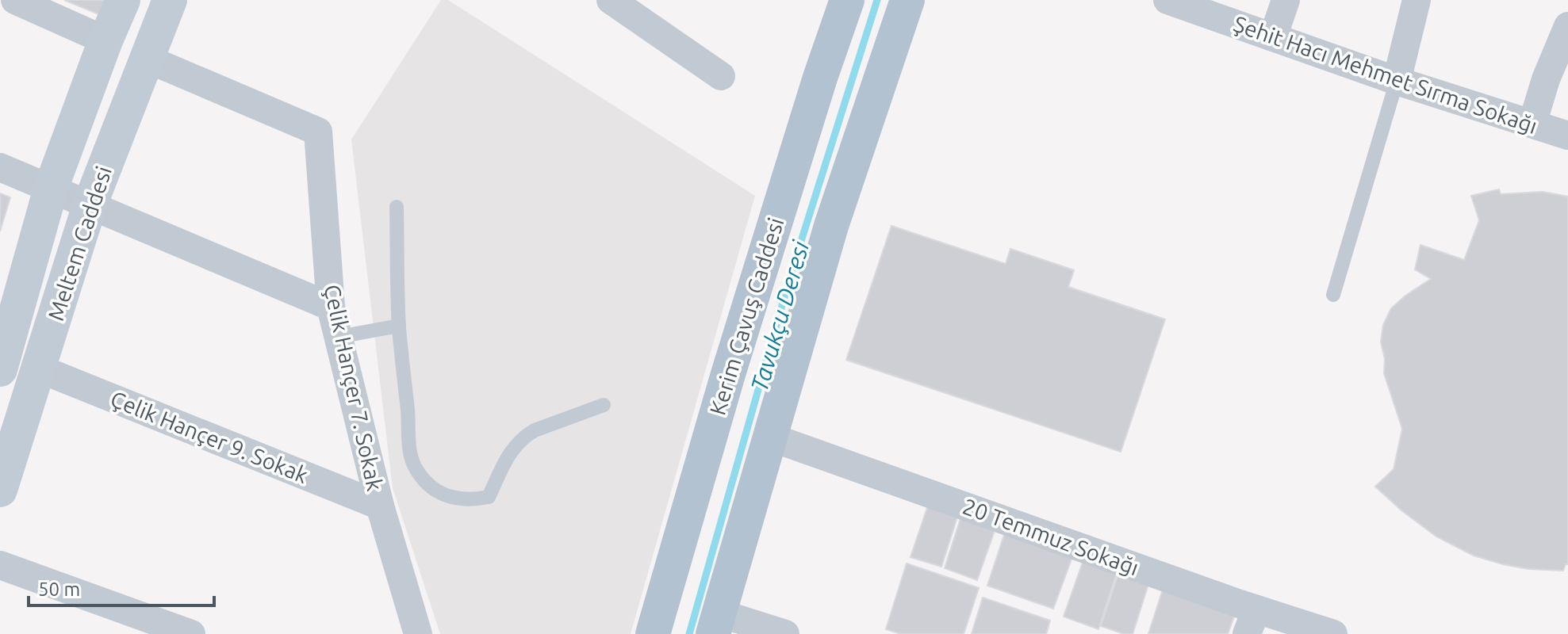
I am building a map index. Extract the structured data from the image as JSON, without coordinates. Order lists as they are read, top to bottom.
{
  "streets": {
    "main road": ["Kerim Çavuş Caddesi"],
    "street": [
      "Şehit Hacı Mehmet Sırma Sokağı",
      "Meltem Caddesi",
      "Çelik Hançer 7. Sokak",
      "Çelik Hançer 9. Sokak",
      "20 Temmuz Sokağı"
    ]
  },
  "crossings": [
    ["Meltem Caddesi", "Çelik Hançer 7. Sokak"],
    ["Meltem Caddesi", "Çelik Hançer 9. Sokak"],
    ["Çelik Hançer 7. Sokak", "Çelik Hançer 9. Sokak"]
  ],
  "water": ["Tavukçu Deresi"],
  "scale_bar": "50 m"
}
